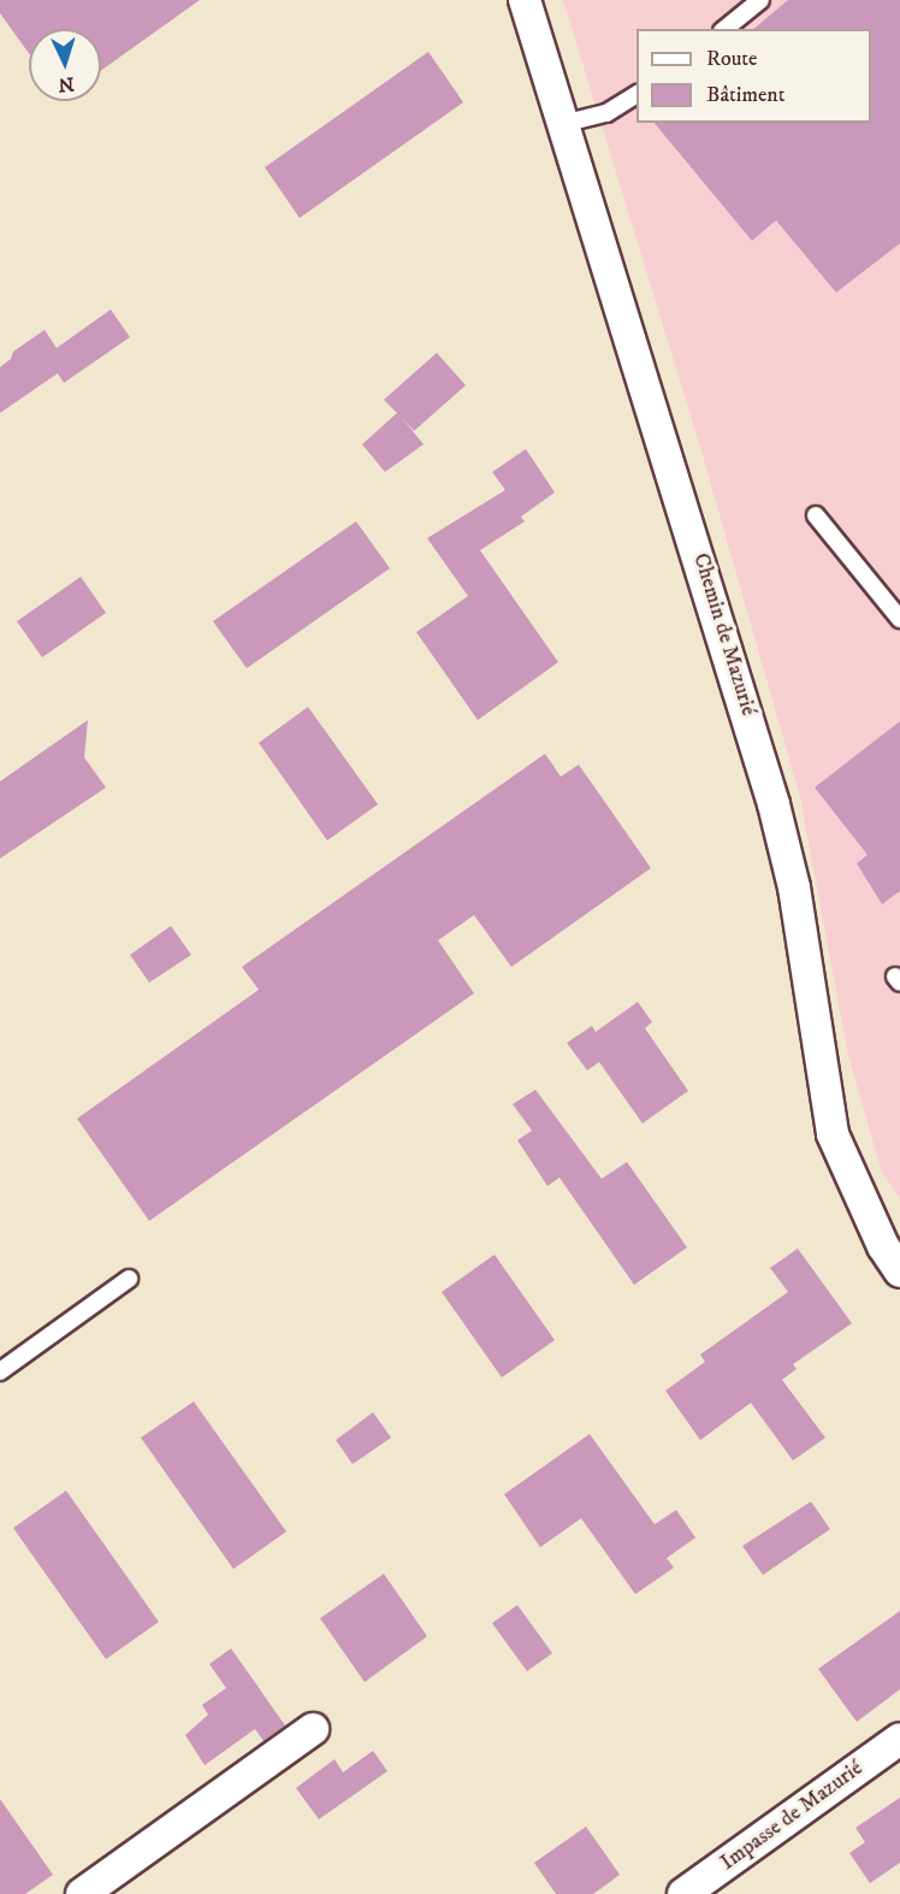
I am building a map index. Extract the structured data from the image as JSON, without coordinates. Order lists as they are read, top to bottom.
{
  "streets": {
    "street": ["Chemin de Mazurié", "Impasse de Mazurié"]
  },
  "legend": ["Route", "Bâtiment"],
  "north": "bottom"
}
